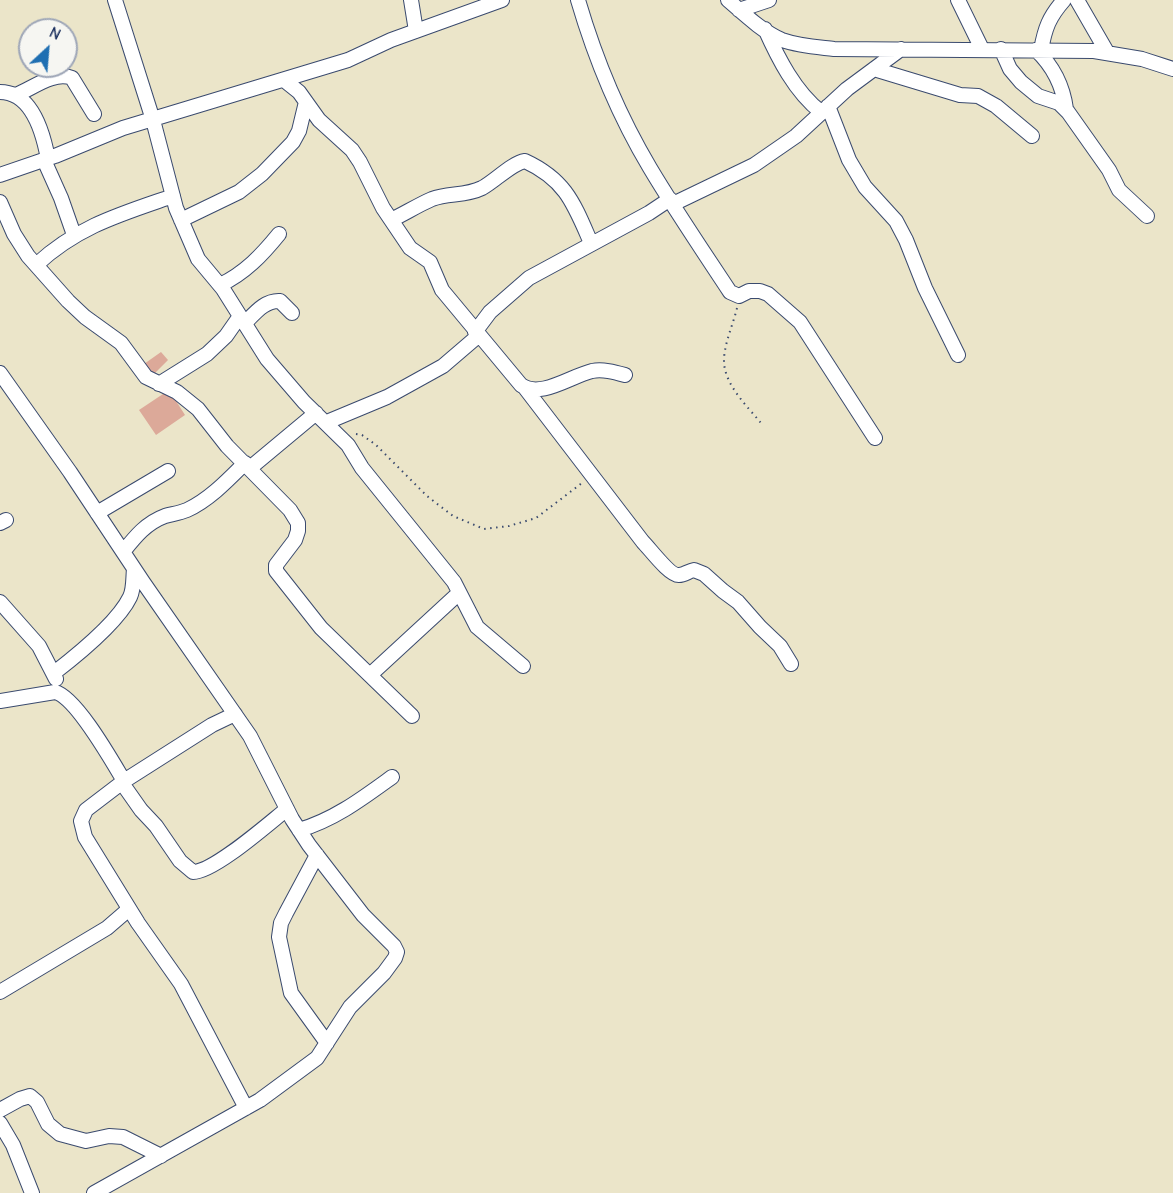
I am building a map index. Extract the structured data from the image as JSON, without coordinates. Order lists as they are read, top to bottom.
{
  "north": "top right"
}
